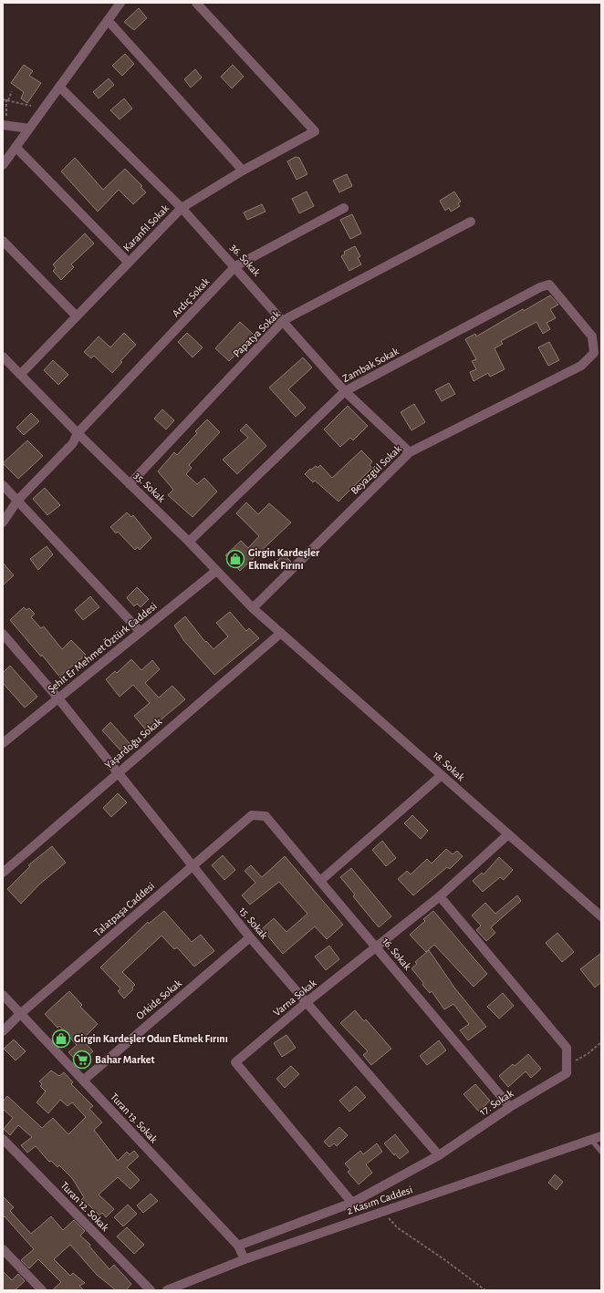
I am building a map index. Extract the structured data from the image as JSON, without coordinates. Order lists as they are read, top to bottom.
{
  "streets": {
    "street": [
      "Karanfil Sokak",
      "36. Sokak",
      "Ardıç Sokak",
      "Papatya Sokak",
      "Zambak Sokak",
      "Beyazgül Sokak",
      "35. Sokak",
      "Şehit Er Mehmet Öztürk Caddesi",
      "Yaşardoğu Sokak",
      "18. Sokak",
      "Talatpaşa Caddesi",
      "15. Sokak",
      "16. Sokak",
      "Varna Sokak",
      "Orkide Sokak",
      "17. Sokak",
      "Turan 13. Sokak",
      "2 Kasım Caddesi",
      "Turan 12. Sokak"
    ]
  },
  "crossings": [
    ["Karanfil Sokak", "36. Sokak"],
    ["Karanfil Sokak", "35. Sokak"],
    ["36. Sokak", "Ardıç Sokak"],
    ["36. Sokak", "Papatya Sokak"],
    ["36. Sokak", "Zambak Sokak"],
    ["36. Sokak", "Beyazgül Sokak"],
    ["Ardıç Sokak", "35. Sokak"],
    ["Papatya Sokak", "35. Sokak"],
    ["Zambak Sokak", "Beyazgül Sokak"],
    ["Zambak Sokak", "35. Sokak"],
    ["Beyazgül Sokak", "35. Sokak"],
    ["35. Sokak", "Şehit Er Mehmet Öztürk Caddesi"],
    ["35. Sokak", "Yaşardoğu Sokak"],
    ["35. Sokak", "18. Sokak"],
    ["Şehit Er Mehmet Öztürk Caddesi", "15. Sokak"],
    ["Yaşardoğu Sokak", "18. Sokak"],
    ["Yaşardoğu Sokak", "15. Sokak"],
    ["18. Sokak", "Varna Sokak"],
    ["Talatpaşa Caddesi", "15. Sokak"],
    ["Talatpaşa Caddesi", "16. Sokak"],
    ["Talatpaşa Caddesi", "Turan 13. Sokak"],
    ["15. Sokak", "Varna Sokak"],
    ["15. Sokak", "Orkide Sokak"],
    ["15. Sokak", "17. Sokak"],
    ["16. Sokak", "Varna Sokak"],
    ["16. Sokak", "17. Sokak"],
    ["Varna Sokak", "17. Sokak"],
    ["Orkide Sokak", "Turan 13. Sokak"],
    ["17. Sokak", "Turan 13. Sokak"],
    ["Turan 13. Sokak", "2 Kasım Caddesi"]
  ],
  "places": {
    "shop": ["Girgin Kardeşler Ekmek Fırını", "Girgin Kardeşler Odun Ekmek Fırını"],
    "supermarket": ["Bahar Market"]
  }
}
